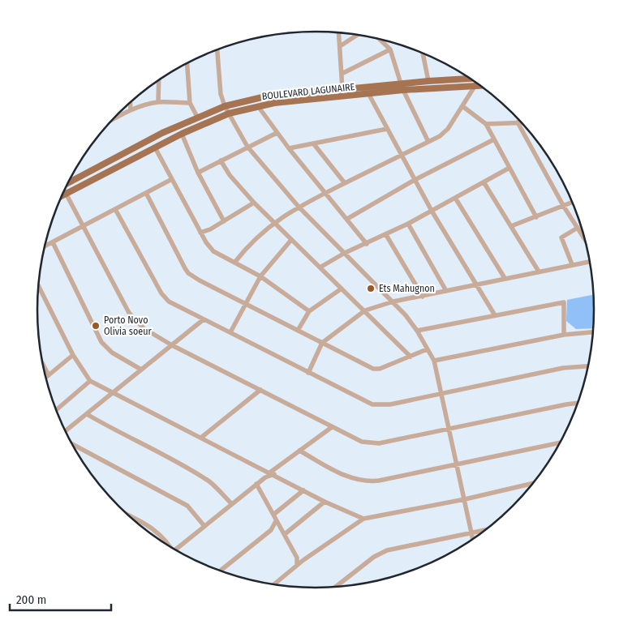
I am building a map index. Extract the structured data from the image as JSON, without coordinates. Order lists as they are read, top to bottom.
{
  "streets": {
    "main road": ["BOULEVARD LAGUNAIRE"]
  },
  "places": ["Ets Mahugnon", "Porto Novo Olivia soeur"],
  "scale_bar": "200 m"
}
